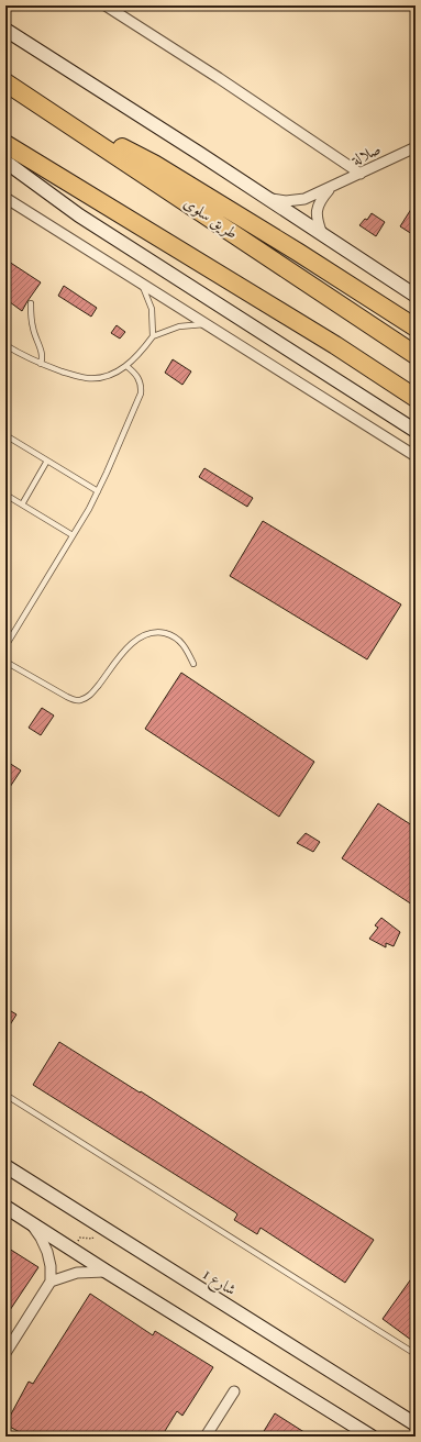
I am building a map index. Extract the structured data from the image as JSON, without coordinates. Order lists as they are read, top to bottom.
{
  "streets": {
    "highway": ["طريق سلوى"],
    "main road": ["شارع 1"],
    "street": ["صلالة"]
  }
}
